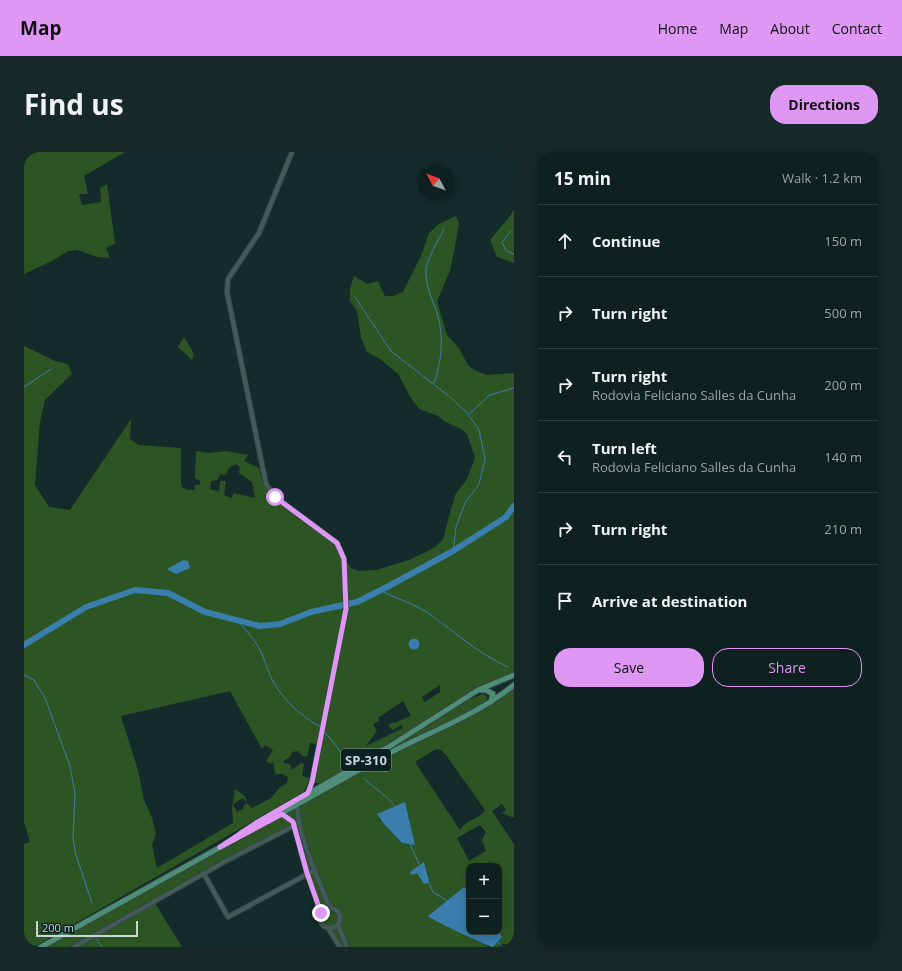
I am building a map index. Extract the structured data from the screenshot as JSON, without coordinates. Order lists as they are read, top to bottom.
{
  "streets": {
    "main road": ["SP-310"]
  },
  "scale_bar": "200 m",
  "north": "top left",
  "page": {
    "header": "Map",
    "nav": [
      "Home",
      "Map",
      "About",
      "Contact"
    ],
    "title": "Find us",
    "buttons": [
      "Directions",
      ["Save", "Share"]
    ],
    "heading": ["15 min", "Walk · 1.2 km"],
    "list": [
      ["Continue", "150 m"],
      ["Turn right", "500 m"],
      ["Turn right", "Rodovia Feliciano Salles da Cunha", "200 m"],
      ["Turn left", "Rodovia Feliciano Salles da Cunha", "140 m"],
      ["Turn right", "210 m"],
      "Arrive at destination"
    ],
    "map_buttons": ["+", "−"],
    "scale": "200 m"
  }
}
